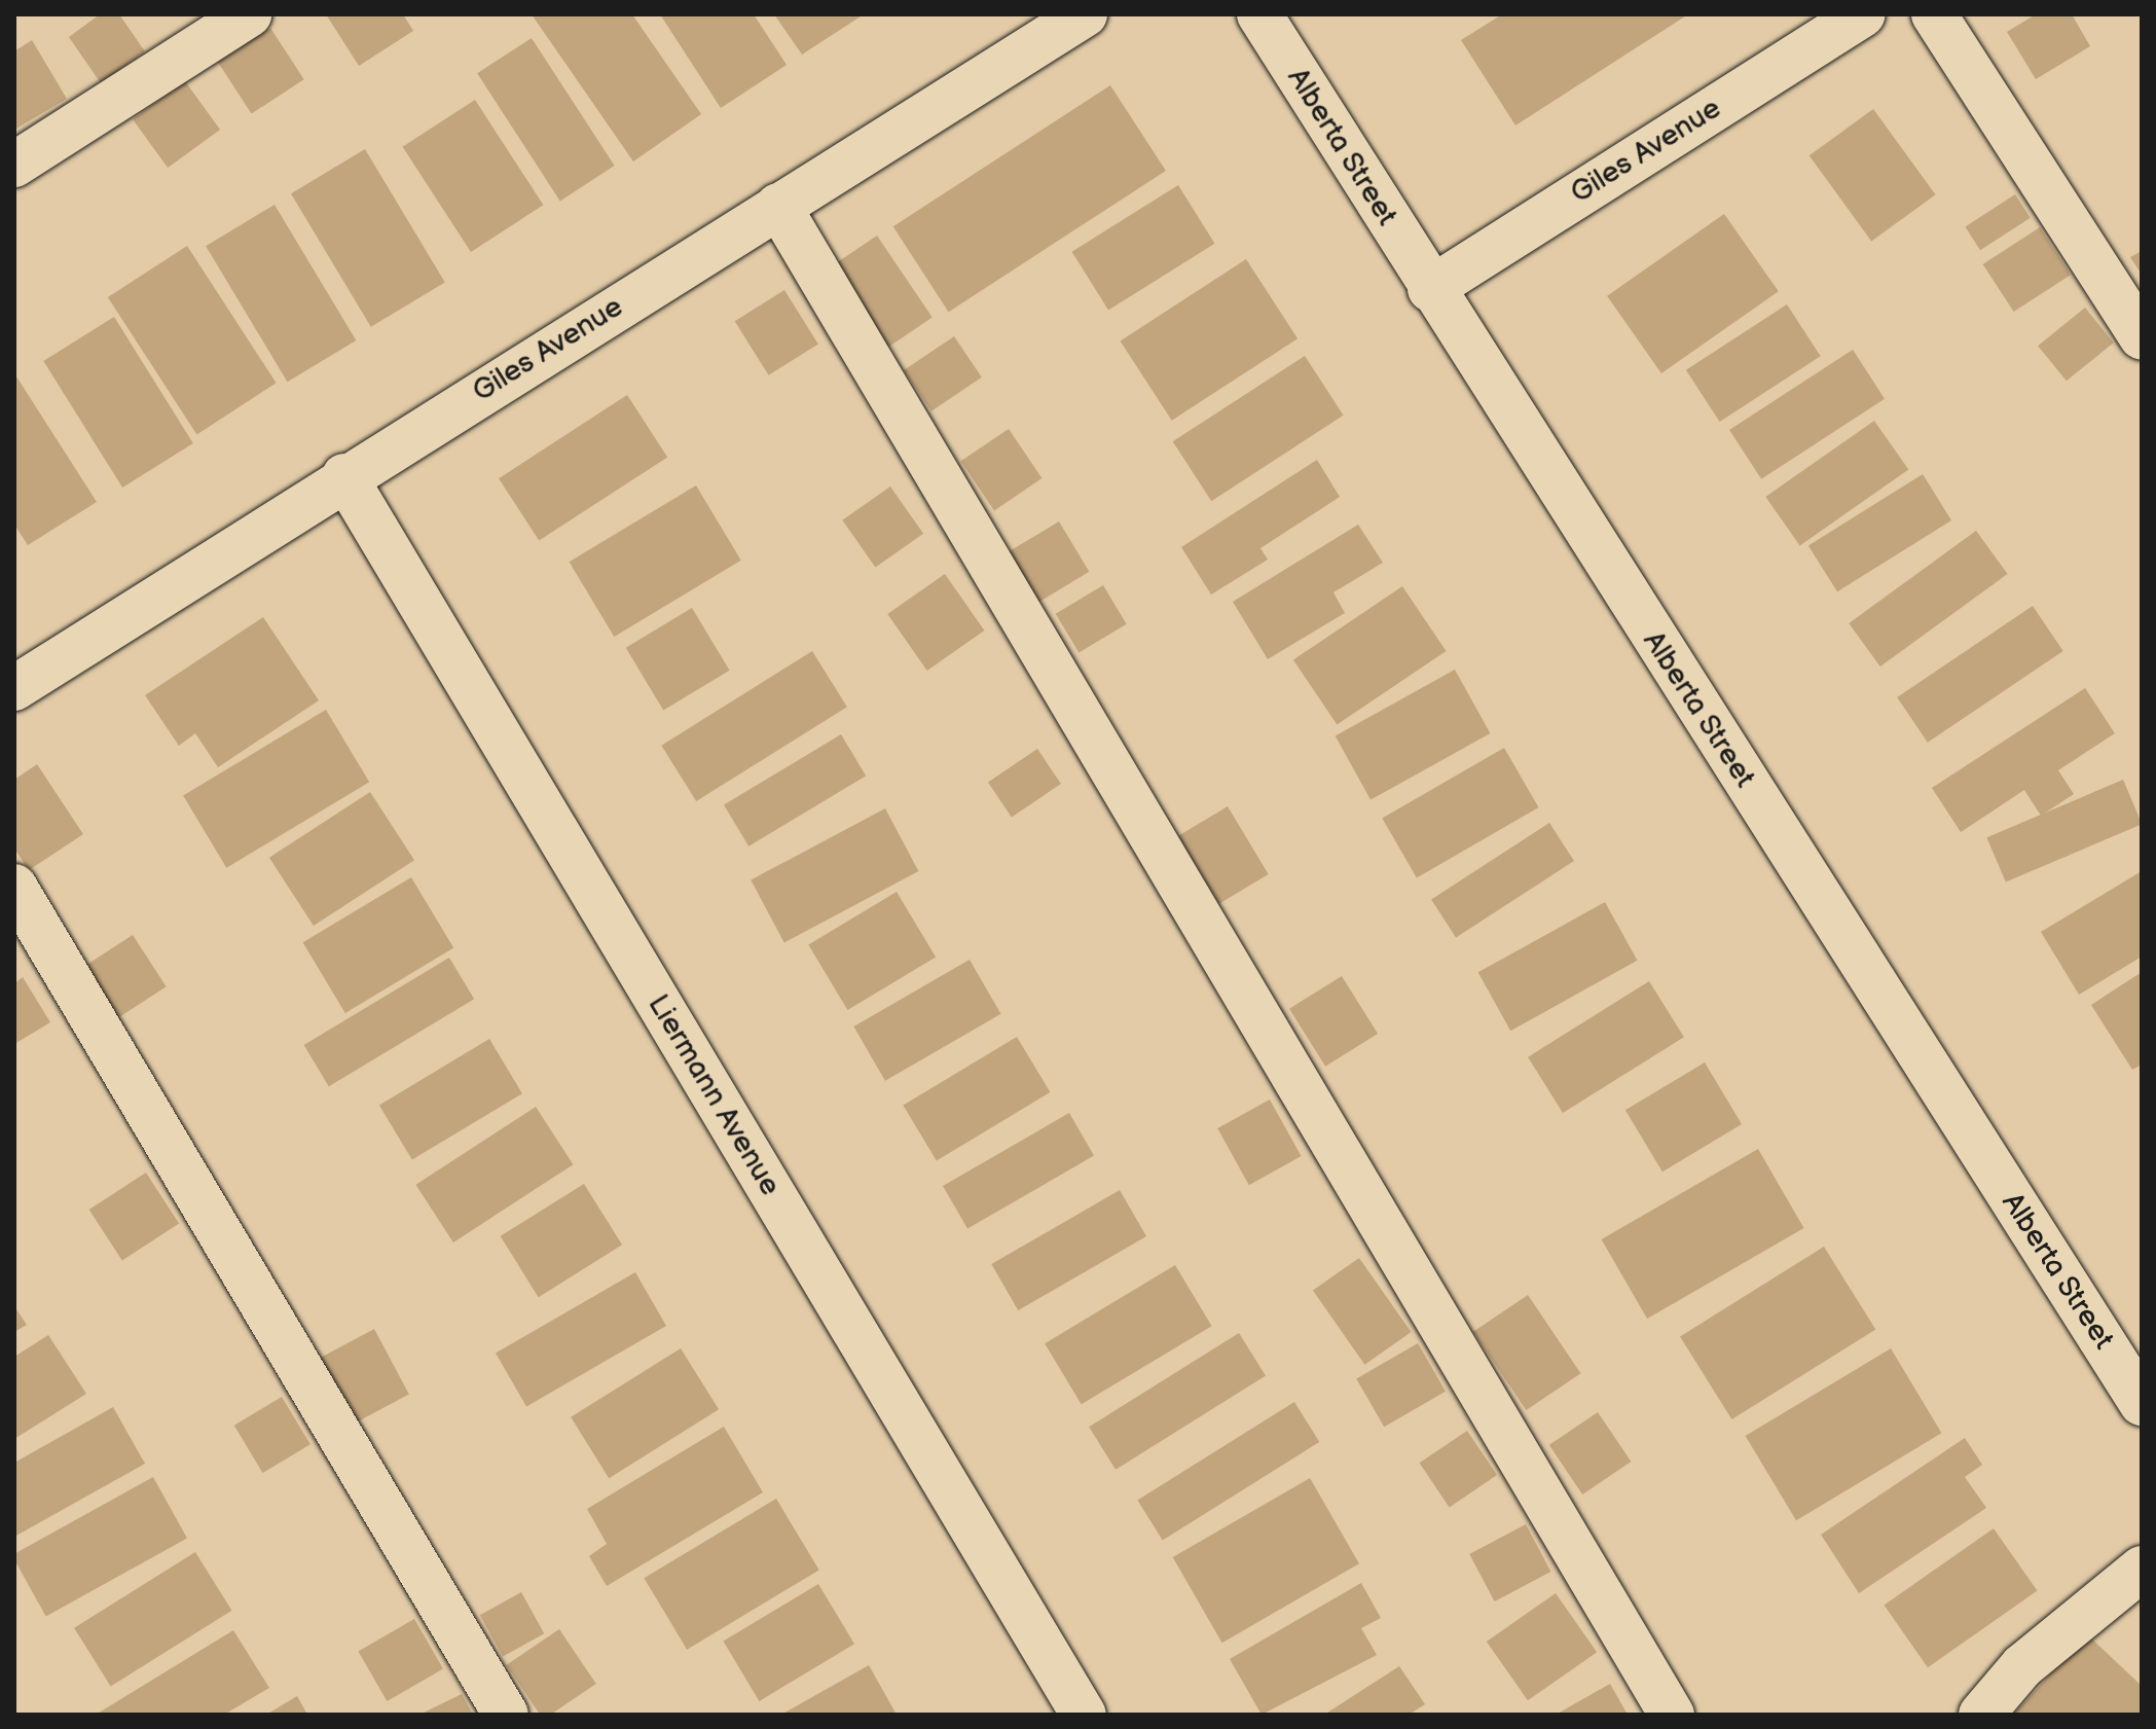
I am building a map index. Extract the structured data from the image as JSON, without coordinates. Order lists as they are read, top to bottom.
{
  "streets": {
    "street": ["Alberta Street", "Giles Avenue", "Liermann Avenue"]
  },
  "crossings": [
    ["Alberta Street", "Giles Avenue"],
    ["Giles Avenue", "Liermann Avenue"]
  ]
}
